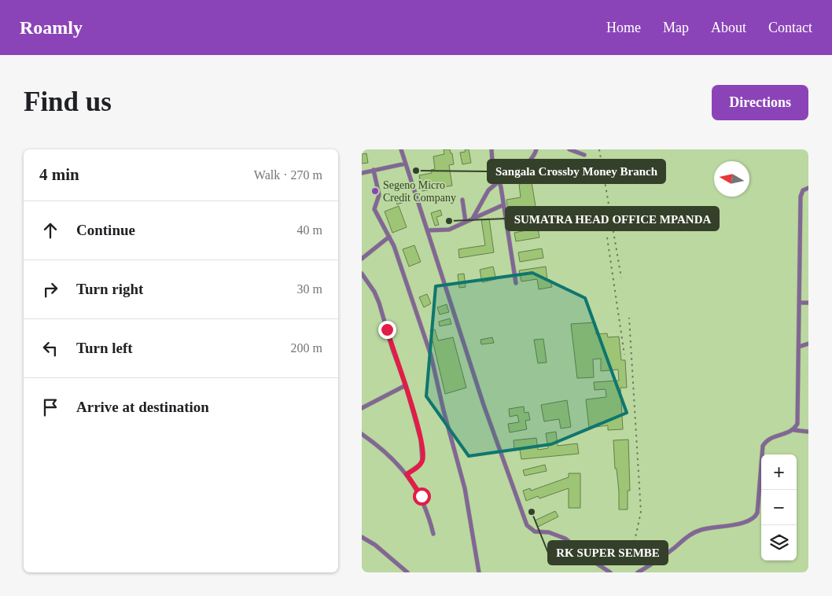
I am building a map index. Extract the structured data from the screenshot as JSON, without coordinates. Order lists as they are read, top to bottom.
{
  "places": [
    "Sangala Crossby Money Branch",
    "Segeno Micro Credit Company",
    "SUMATRA HEAD OFFICE MPANDA",
    "RK SUPER SEMBE"
  ],
  "north": "left",
  "page": {
    "header": "Roamly",
    "nav": [
      "Home",
      "Map",
      "About",
      "Contact"
    ],
    "buttons": "Directions",
    "title": "Find us",
    "heading": ["4 min", "Walk · 270 m"],
    "list": [
      ["Continue", "40 m"],
      ["Turn right", "30 m"],
      ["Turn left", "200 m"],
      "Arrive at destination"
    ],
    "map_buttons": ["+", "−"]
  }
}
